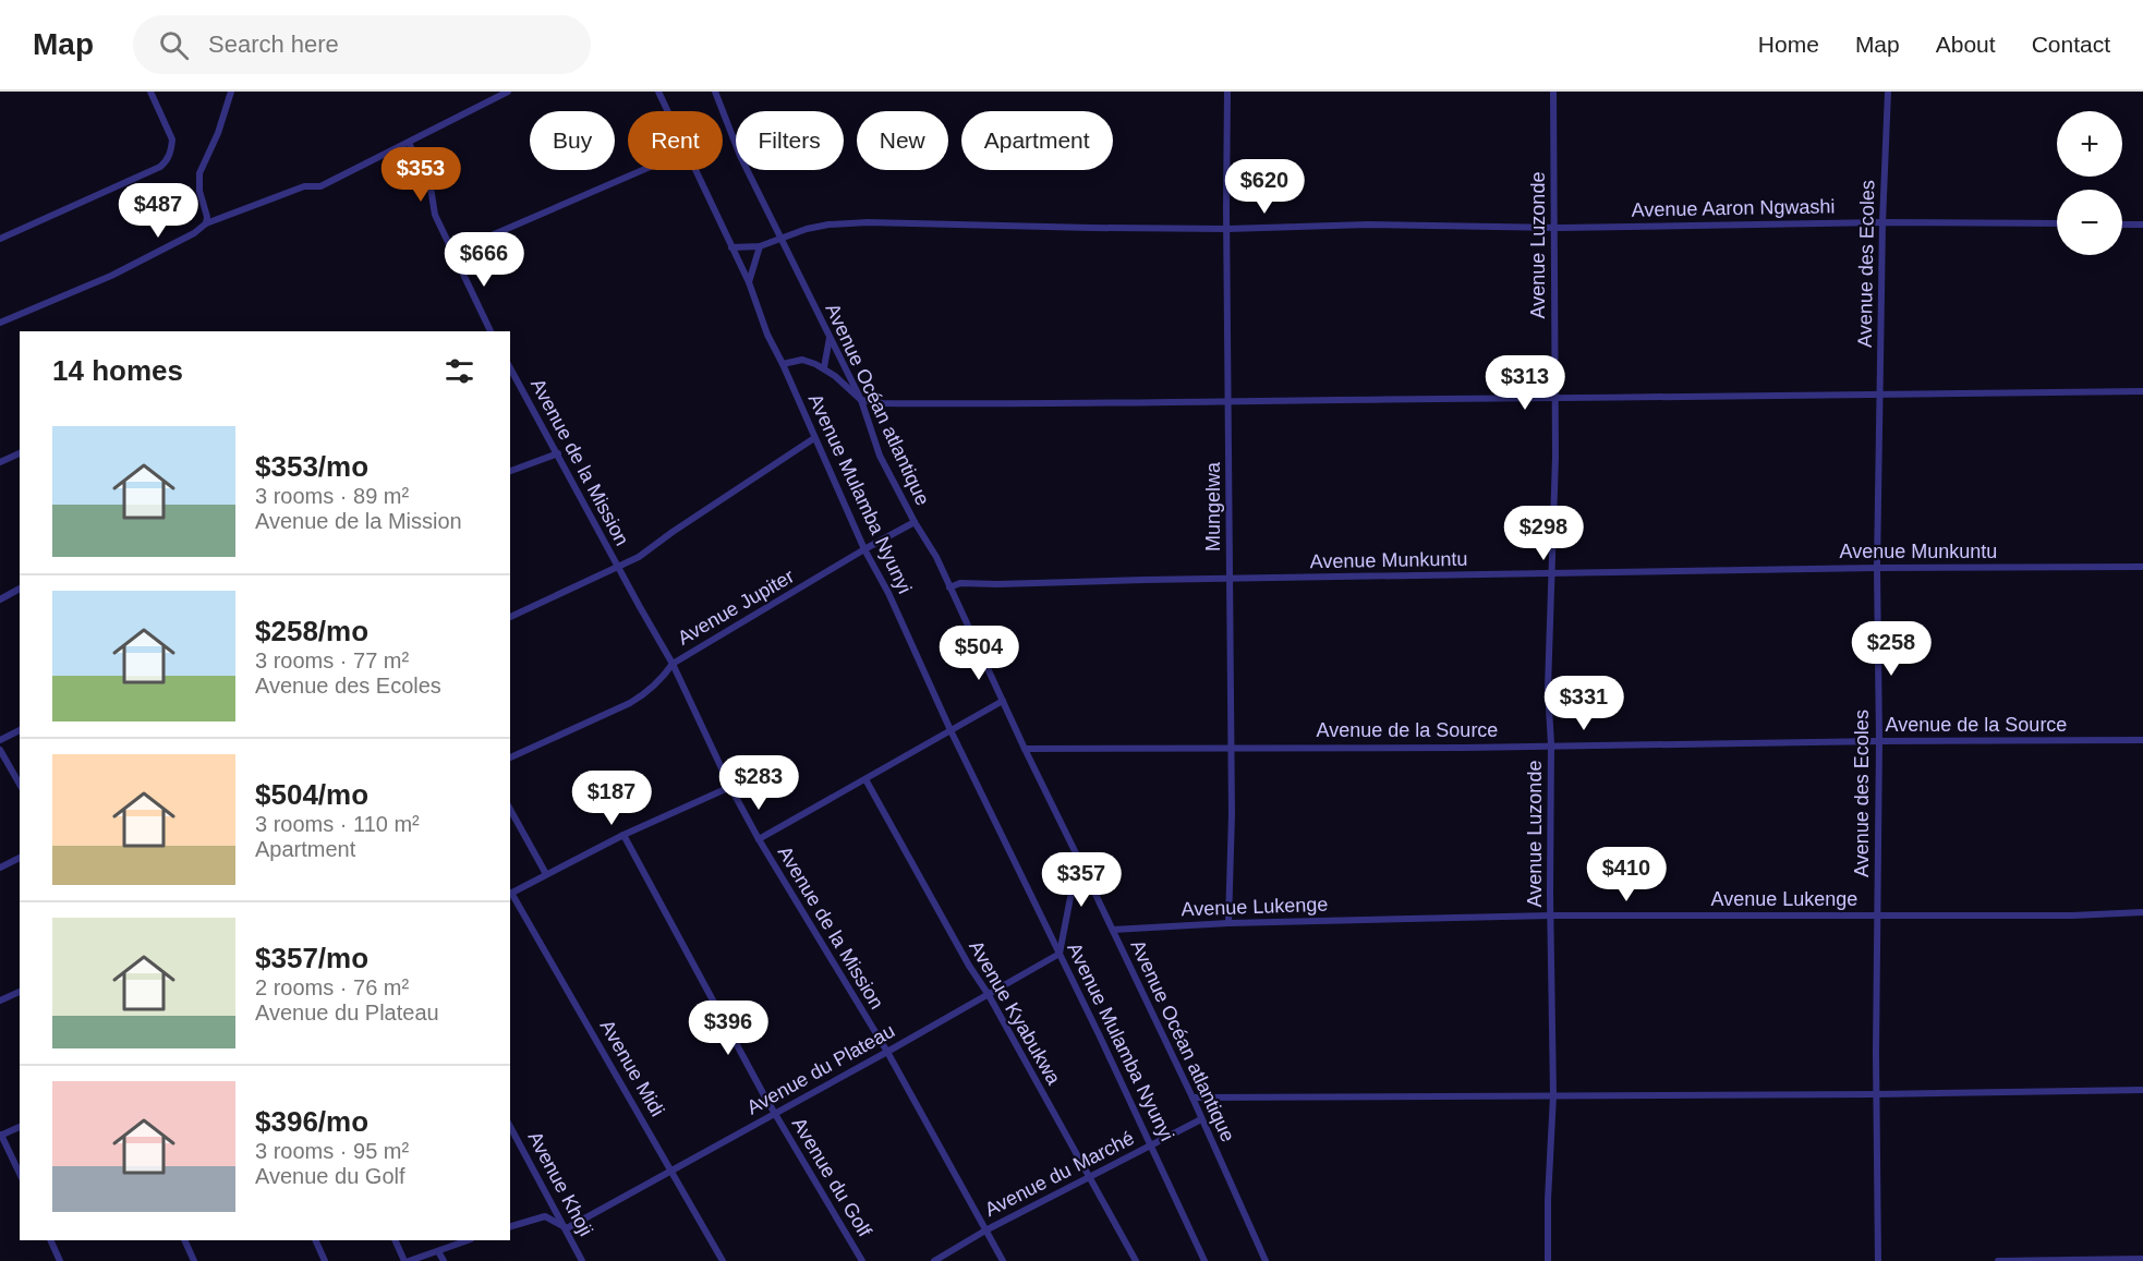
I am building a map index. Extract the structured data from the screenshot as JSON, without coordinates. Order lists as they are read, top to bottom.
{
  "streets": {
    "street": [
      "Avenue Aaron Ngwashi",
      "Avenue Luzonde",
      "Avenue des Ecoles",
      "Avenue Océan atlantique",
      "Avenue de la Mission",
      "Avenue Mulamba Nyunyi",
      "Mungelwa",
      "Avenue Munkuntu",
      "Avenue Jupiter",
      "Avenue de la Source",
      "Avenue Lukenge",
      "Avenue Kyabukwa",
      "Avenue Midi",
      "Avenue du Plateau",
      "Avenue du Marché",
      "Avenue du Golf",
      "Avenue Khoji"
    ]
  },
  "crossings": [
    ["Avenue Aaron Ngwashi", "Avenue Luzonde"],
    ["Avenue Aaron Ngwashi", "Avenue des Ecoles"],
    ["Avenue Aaron Ngwashi", "Avenue Océan atlantique"],
    ["Avenue Aaron Ngwashi", "Mungelwa"],
    ["Avenue Luzonde", "Avenue Munkuntu"],
    ["Avenue Luzonde", "Avenue de la Source"],
    ["Avenue Luzonde", "Avenue Lukenge"],
    ["Avenue des Ecoles", "Avenue Munkuntu"],
    ["Avenue des Ecoles", "Avenue de la Source"],
    ["Avenue des Ecoles", "Avenue Lukenge"],
    ["Avenue Océan atlantique", "Avenue Munkuntu"],
    ["Avenue Océan atlantique", "Avenue Jupiter"],
    ["Avenue Océan atlantique", "Avenue de la Source"],
    ["Avenue Océan atlantique", "Avenue Lukenge"],
    ["Avenue Océan atlantique", "Avenue du Marché"],
    ["Avenue de la Mission", "Avenue Jupiter"],
    ["Avenue de la Mission", "Avenue du Plateau"],
    ["Avenue de la Mission", "Avenue du Marché"],
    ["Avenue Mulamba Nyunyi", "Avenue Jupiter"],
    ["Avenue Mulamba Nyunyi", "Avenue du Plateau"],
    ["Avenue Mulamba Nyunyi", "Avenue du Marché"],
    ["Mungelwa", "Avenue Munkuntu"],
    ["Mungelwa", "Avenue de la Source"],
    ["Mungelwa", "Avenue Lukenge"],
    ["Avenue Kyabukwa", "Avenue du Plateau"],
    ["Avenue Kyabukwa", "Avenue du Marché"],
    ["Avenue Midi", "Avenue du Plateau"],
    ["Avenue du Plateau", "Avenue du Golf"],
    ["Avenue du Plateau", "Avenue Khoji"]
  ],
  "page": {
    "header": "Map",
    "search": "Search here",
    "nav": [
      "Home",
      "Map",
      "About",
      "Contact"
    ],
    "map_buttons": ["+", "−"],
    "chip": [
      "Buy",
      "Rent",
      "Filters",
      "New",
      "Apartment"
    ],
    "price": [
      "$353",
      "$620",
      "$487",
      "$666",
      "$313",
      "$298",
      "$258",
      "$504",
      "$331",
      "$283",
      "$187",
      "$410",
      "$357",
      "$396"
    ],
    "heading": "14 homes",
    "list": [
      {
        "name": "$353/mo",
        "note": "3 rooms · 89 m² · Avenue de la Mission"
      },
      {
        "name": "$258/mo",
        "note": "3 rooms · 77 m² · Avenue des Ecoles"
      },
      {
        "name": "$504/mo",
        "note": "3 rooms · 110 m² · Apartment"
      },
      {
        "name": "$357/mo",
        "note": "2 rooms · 76 m² · Avenue du Plateau"
      },
      {
        "name": "$396/mo",
        "note": "3 rooms · 95 m² · Avenue du Golf"
      }
    ]
  }
}
